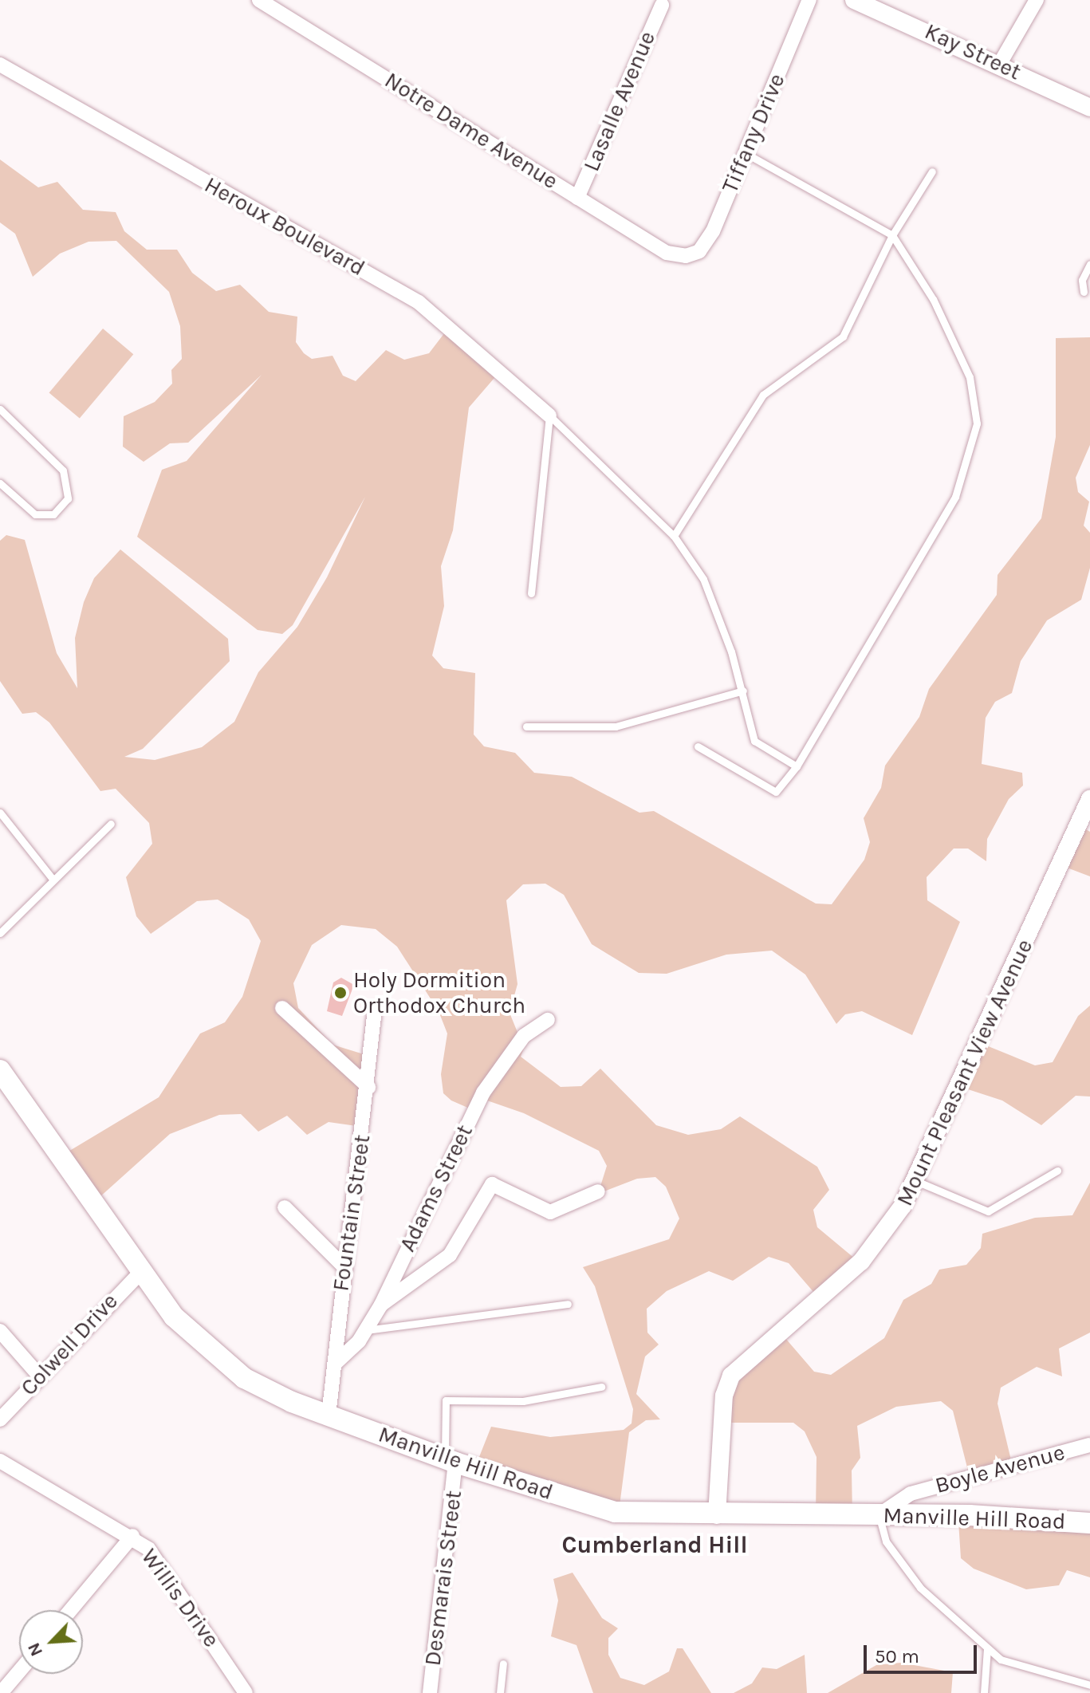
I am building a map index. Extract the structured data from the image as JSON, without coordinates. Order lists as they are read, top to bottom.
{
  "streets": {
    "main road": ["Manville Hill Road"],
    "street": [
      "Kay Street",
      "Lasalle Avenue",
      "Notre Dame Avenue",
      "Tiffany Drive",
      "Heroux Boulevard",
      "Mount Pleasant View Avenue",
      "Adams Street",
      "Fountain Street",
      "Colwell Drive",
      "Boyle Avenue",
      "Desmarais Street",
      "Willis Drive"
    ]
  },
  "crossings": [
    ["Lasalle Avenue", "Notre Dame Avenue"],
    ["Notre Dame Avenue", "Tiffany Drive"],
    ["Mount Pleasant View Avenue", "Manville Hill Road"],
    ["Adams Street", "Fountain Street"],
    ["Fountain Street", "Manville Hill Road"],
    ["Colwell Drive", "Manville Hill Road"],
    ["Manville Hill Road", "Boyle Avenue"],
    ["Manville Hill Road", "Desmarais Street"]
  ],
  "districts": ["Cumberland Hill"],
  "places": ["Holy Dormition Orthodox Church"],
  "scale_bar": "50 m",
  "north": "bottom left"
}
